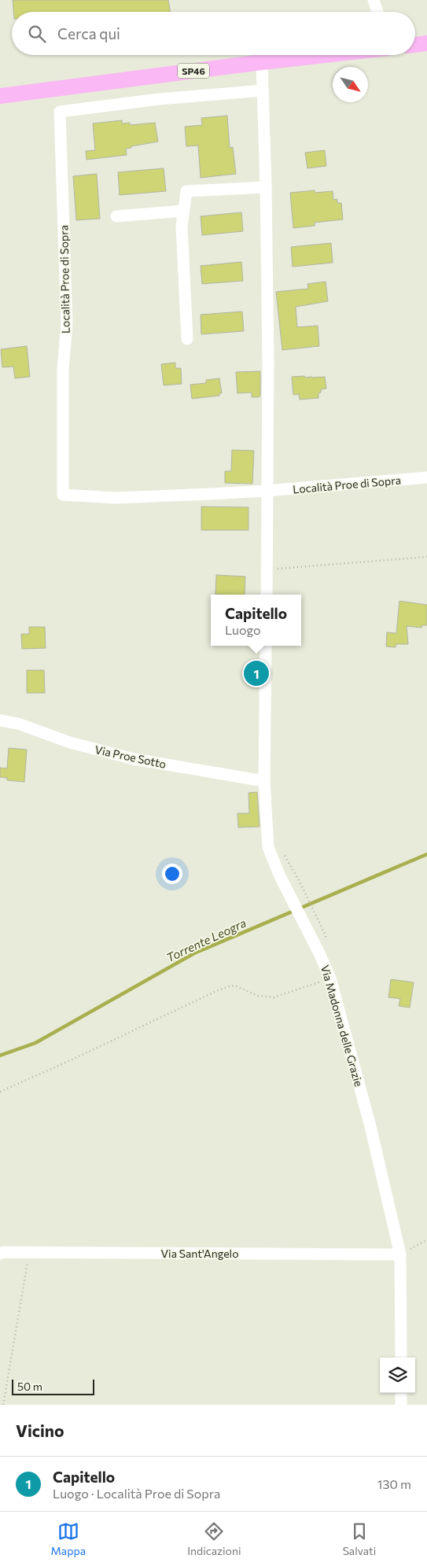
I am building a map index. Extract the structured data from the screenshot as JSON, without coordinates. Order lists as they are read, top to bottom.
{
  "streets": {
    "main road": ["SP46"],
    "street": [
      "Località Proe di Sopra",
      "Via Proe Sotto",
      "Via Madonna delle Grazie",
      "Via Sant'Angelo"
    ]
  },
  "crossings": [
    ["Via Proe Sotto", "Via Madonna delle Grazie"],
    ["Via Madonna delle Grazie", "Via Sant'Angelo"]
  ],
  "water": ["Torrente Leogra"],
  "scale_bar": "50 m",
  "north": "bottom right",
  "page": {
    "search": "Cerca qui",
    "popup": ["Capitello", "Luogo"],
    "pins": "1",
    "scale": "50 m",
    "heading": "Vicino",
    "list": [
      {
        "mark": "1",
        "name": "Capitello",
        "note": "Luogo · Località Proe di Sopra",
        "value": "130 m"
      }
    ],
    "nav": ["Mappa", "Indicazioni", "Salvati"]
  }
}
